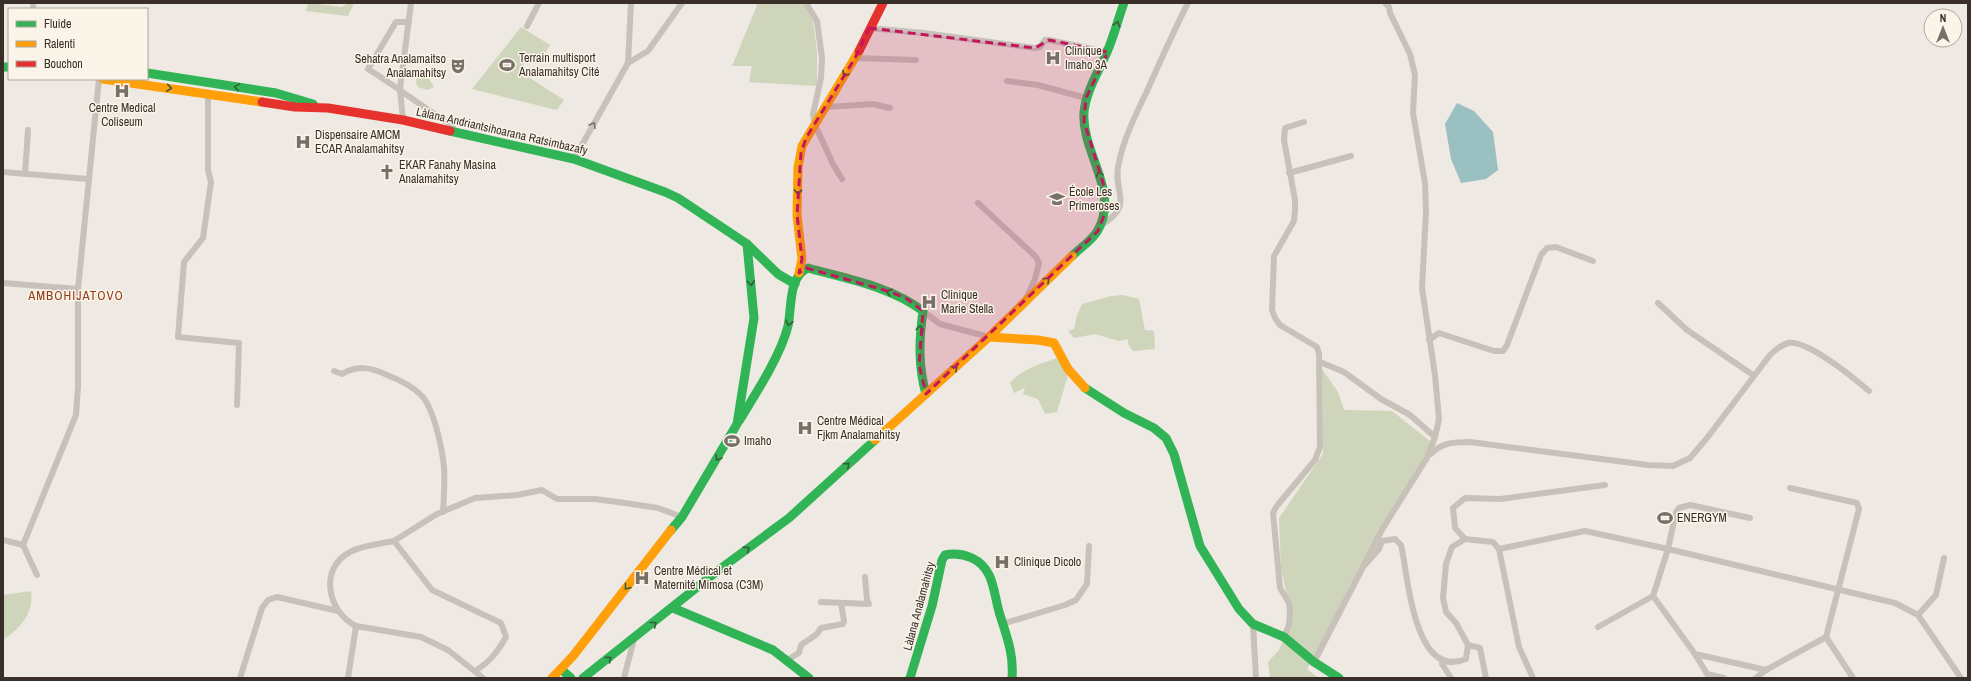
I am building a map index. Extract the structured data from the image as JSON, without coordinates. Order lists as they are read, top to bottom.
{
  "streets": {
    "main road": ["Làlana Andriantsihoarana Ratsimbazafy", "Làlana Analamahitsy"]
  },
  "districts": ["AMBOHIJATOVO"],
  "places": {
    "hospital": [
      "Clinique Imaho 3A",
      "Centre Medical Coliseum",
      "Dispensaire AMCM ECAR Analamahitsy",
      "Clinique Marie Stella",
      "Centre Médical Fjkm Analamahitsy",
      "Clinique Dicolo",
      "Centre Médical et Maternité Mimosa (C3M)"
    ],
    "sports": ["Terrain multisport Analamahitsy Cité", "Imaho", "ENERGYM"],
    "theatre": ["Sehatra Analamaitso Analamahitsy"],
    "church": ["EKAR Fanahy Masina Analamahitsy"],
    "school or university": ["École Les Primeroses"]
  },
  "legend": ["Fluide", "Ralenti", "Bouchon"],
  "north": "top"
}
